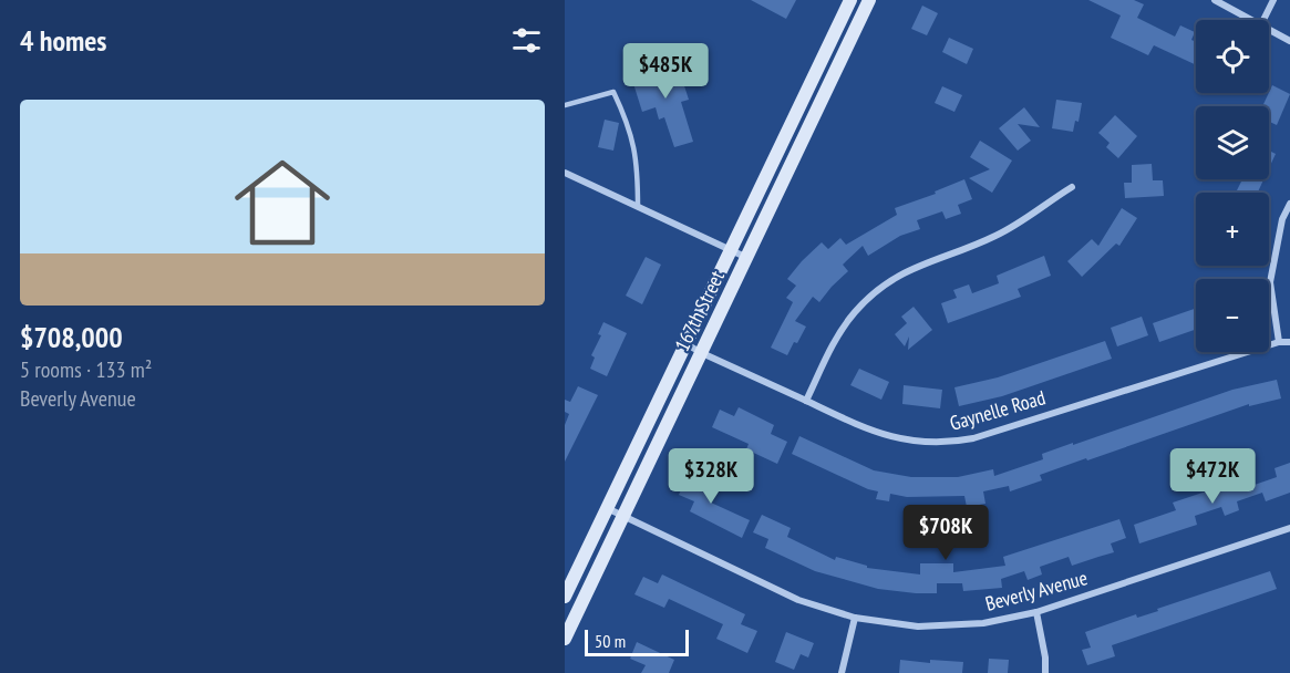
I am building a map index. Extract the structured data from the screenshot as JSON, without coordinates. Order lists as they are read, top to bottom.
{
  "streets": {
    "main road": ["167th Street"],
    "street": ["Gaynelle Road", "Beverly Avenue"]
  },
  "crossings": [
    ["167th Street", "Gaynelle Road"],
    ["167th Street", "Beverly Avenue"]
  ],
  "scale_bar": "50 m",
  "page": {
    "heading": "4 homes",
    "map_buttons": ["+", "−"],
    "price": [
      "$485K",
      "$328K",
      "$472K",
      "$708K"
    ],
    "list": [
      {
        "name": "$708,000",
        "note": "5 rooms · 133 m² · Beverly Avenue"
      }
    ],
    "scale": "50 m"
  }
}
